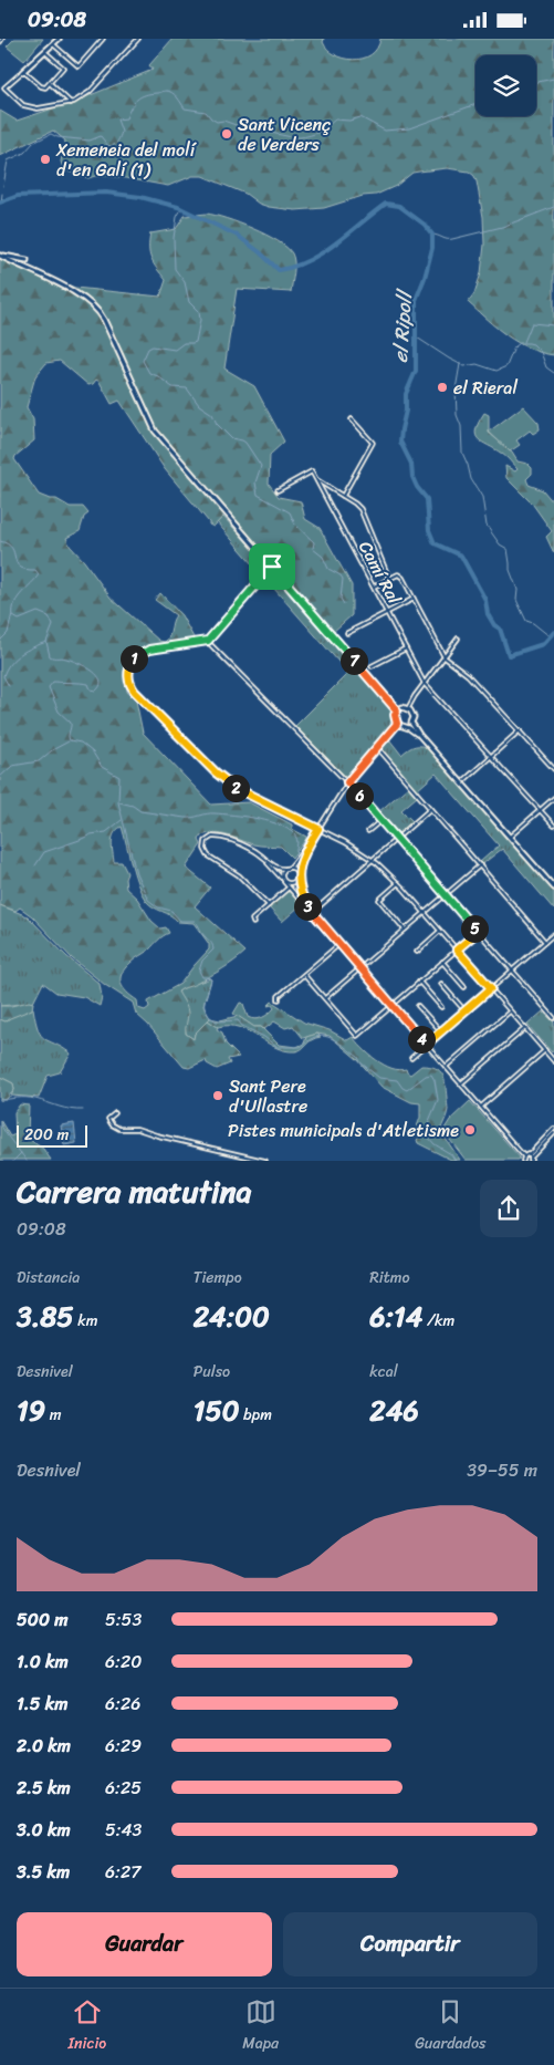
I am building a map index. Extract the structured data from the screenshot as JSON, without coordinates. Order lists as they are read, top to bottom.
{
  "streets": {
    "street": ["Camí Ral"]
  },
  "water": ["el Ripoll"],
  "places": [
    "Sant Vicenç de Verders",
    "Xemeneia del molí d'en Galí (1)",
    "el Rieral",
    "Sant Pere d'Ullastre",
    "Pistes municipals d'Atletisme"
  ],
  "scale_bar": "200 m",
  "page": {
    "status": "09:08",
    "pins": [
      "1",
      "7",
      "2",
      "6",
      "3",
      "5",
      "4"
    ],
    "scale": "200 m",
    "heading": ["Carrera matutina", "09:08"],
    "stats": [
      ["Distancia", "3.85 km"],
      ["Tiempo", "24:00"],
      ["Ritmo", "6:14 /km"],
      ["Desnivel", "19 m"],
      ["Pulso", "150 bpm"],
      ["kcal", "246"]
    ],
    "chart": ["Desnivel", "39–55 m"],
    "list": [
      {
        "name": "500 m",
        "note": "5:53"
      },
      {
        "name": "1.0 km",
        "note": "6:20"
      },
      {
        "name": "1.5 km",
        "note": "6:26"
      },
      {
        "name": "2.0 km",
        "note": "6:29"
      },
      {
        "name": "2.5 km",
        "note": "6:25"
      },
      {
        "name": "3.0 km",
        "note": "5:43"
      },
      {
        "name": "3.5 km",
        "note": "6:27"
      }
    ],
    "buttons": ["Guardar", "Compartir"],
    "tabs": ["Inicio", "Mapa", "Guardados"]
  }
}
